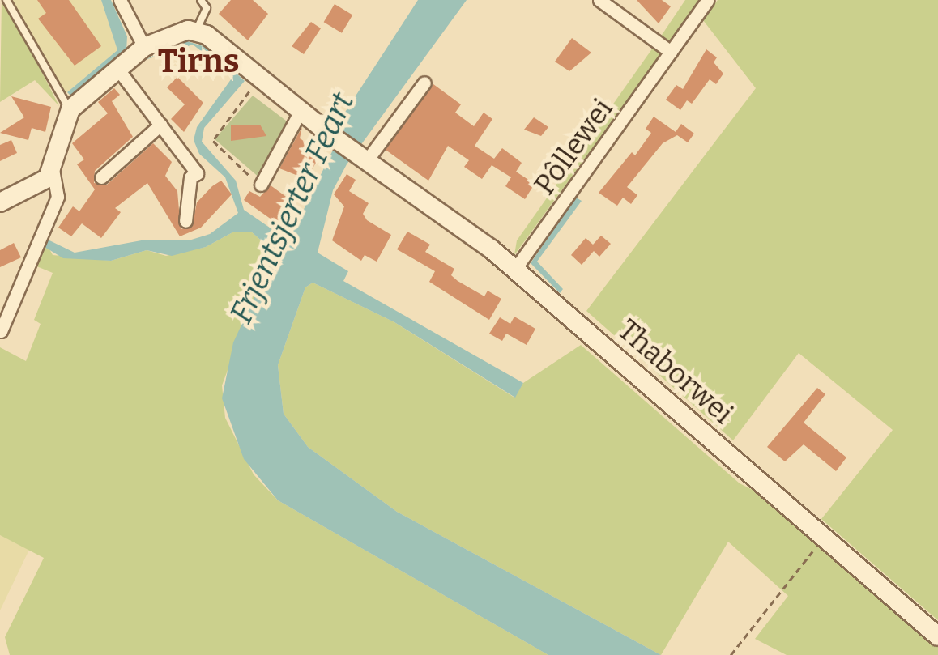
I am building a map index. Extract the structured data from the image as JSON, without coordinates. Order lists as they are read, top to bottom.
{
  "streets": {
    "street": ["Pôllewei", "Thaborwei"]
  },
  "crossings": [
    ["Pôllewei", "Thaborwei"]
  ],
  "districts": ["Tirns"],
  "water": ["Frjentsjerter Feart"]
}
